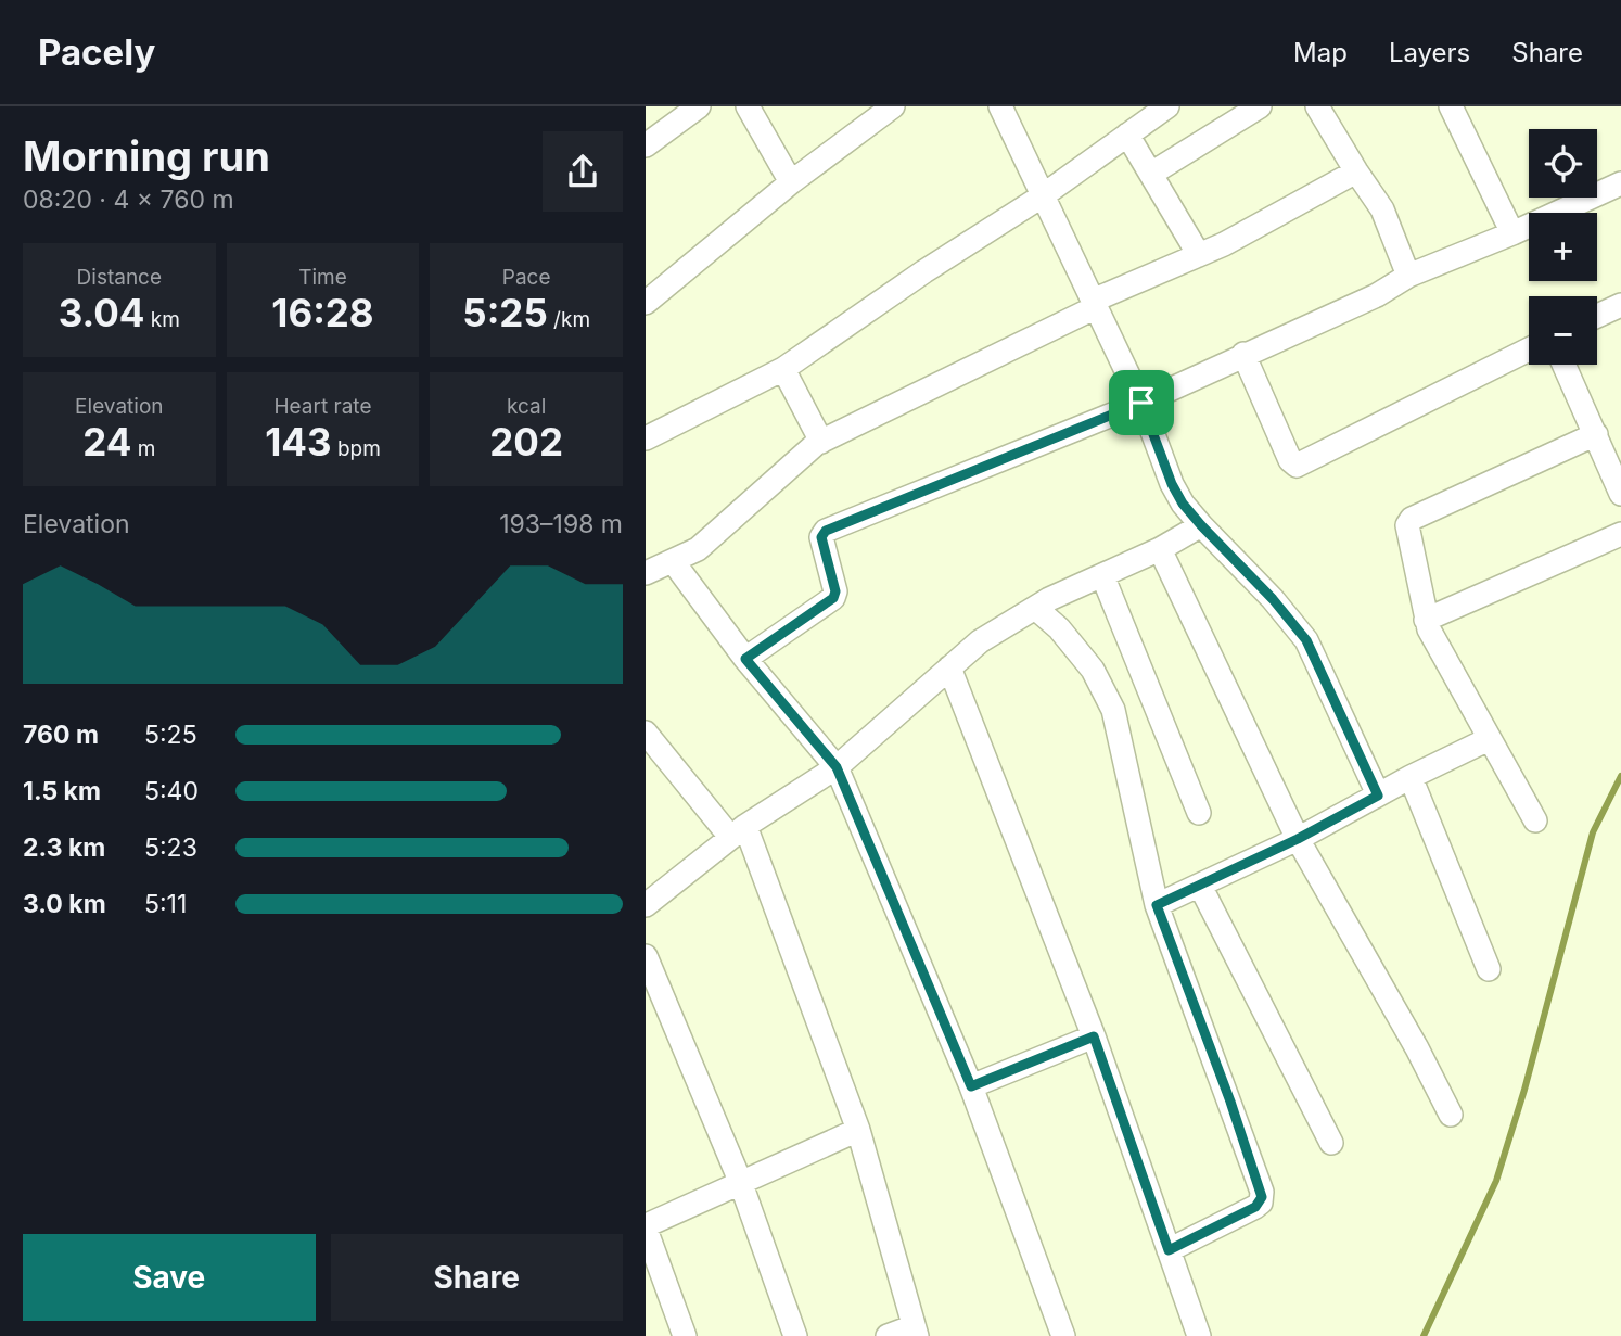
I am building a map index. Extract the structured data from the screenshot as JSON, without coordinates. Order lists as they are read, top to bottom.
{
  "page": {
    "header": "Pacely",
    "nav": ["Map", "Layers", "Share"],
    "heading": ["Morning run", "08:20 · 4 × 760 m"],
    "map_buttons": ["+", "−"],
    "stats": [
      ["Distance", "3.04 km"],
      ["Time", "16:28"],
      ["Pace", "5:25 /km"],
      ["Elevation", "24 m"],
      ["Heart rate", "143 bpm"],
      ["kcal", "202"]
    ],
    "chart": ["Elevation", "193–198 m"],
    "list": [
      {
        "name": "760 m",
        "note": "5:25"
      },
      {
        "name": "1.5 km",
        "note": "5:40"
      },
      {
        "name": "2.3 km",
        "note": "5:23"
      },
      {
        "name": "3.0 km",
        "note": "5:11"
      }
    ],
    "buttons": ["Save", "Share"]
  }
}
